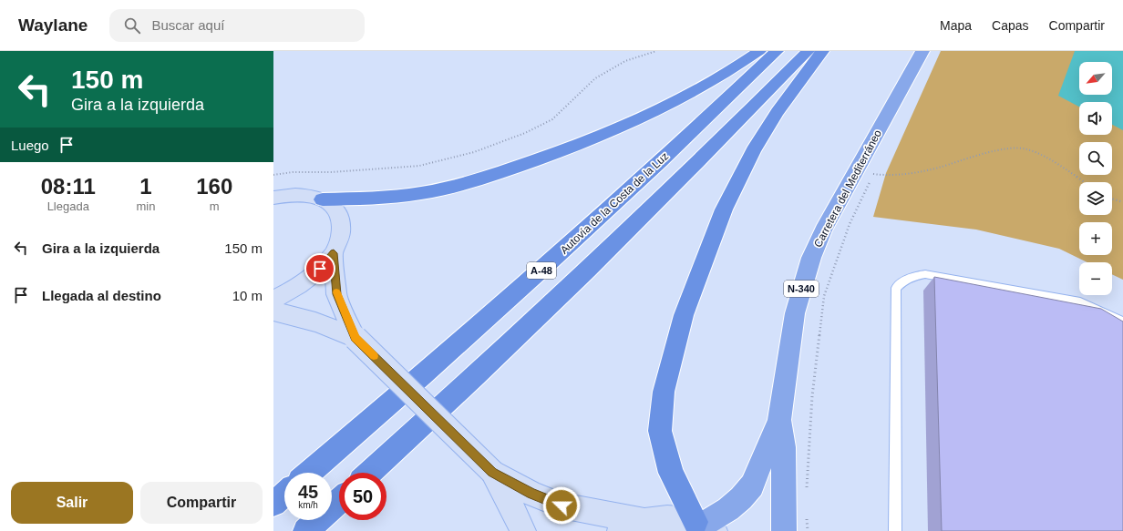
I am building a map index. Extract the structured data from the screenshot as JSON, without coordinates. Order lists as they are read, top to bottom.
{
  "streets": {
    "highway": [
      "Carretera del Mediterráneo",
      "Autovía de la Costa de la Luz",
      "A-48",
      "N-340"
    ]
  },
  "north": "bottom left",
  "page": {
    "header": "Waylane",
    "search": "Buscar aquí",
    "nav": ["Mapa", "Capas", "Compartir"],
    "turn": ["150 m", "Gira a la izquierda"],
    "map_buttons": ["+", "−"],
    "then": "Luego",
    "eta": [
      "08:11",
      "Llegada",
      "1",
      "min",
      "160",
      "m"
    ],
    "list": [
      {
        "name": "Gira a la izquierda",
        "value": "150 m"
      },
      {
        "name": "Llegada al destino",
        "value": "10 m"
      }
    ],
    "speed": "45 km/h",
    "limit": "50",
    "buttons": ["Salir", "Compartir"]
  }
}
